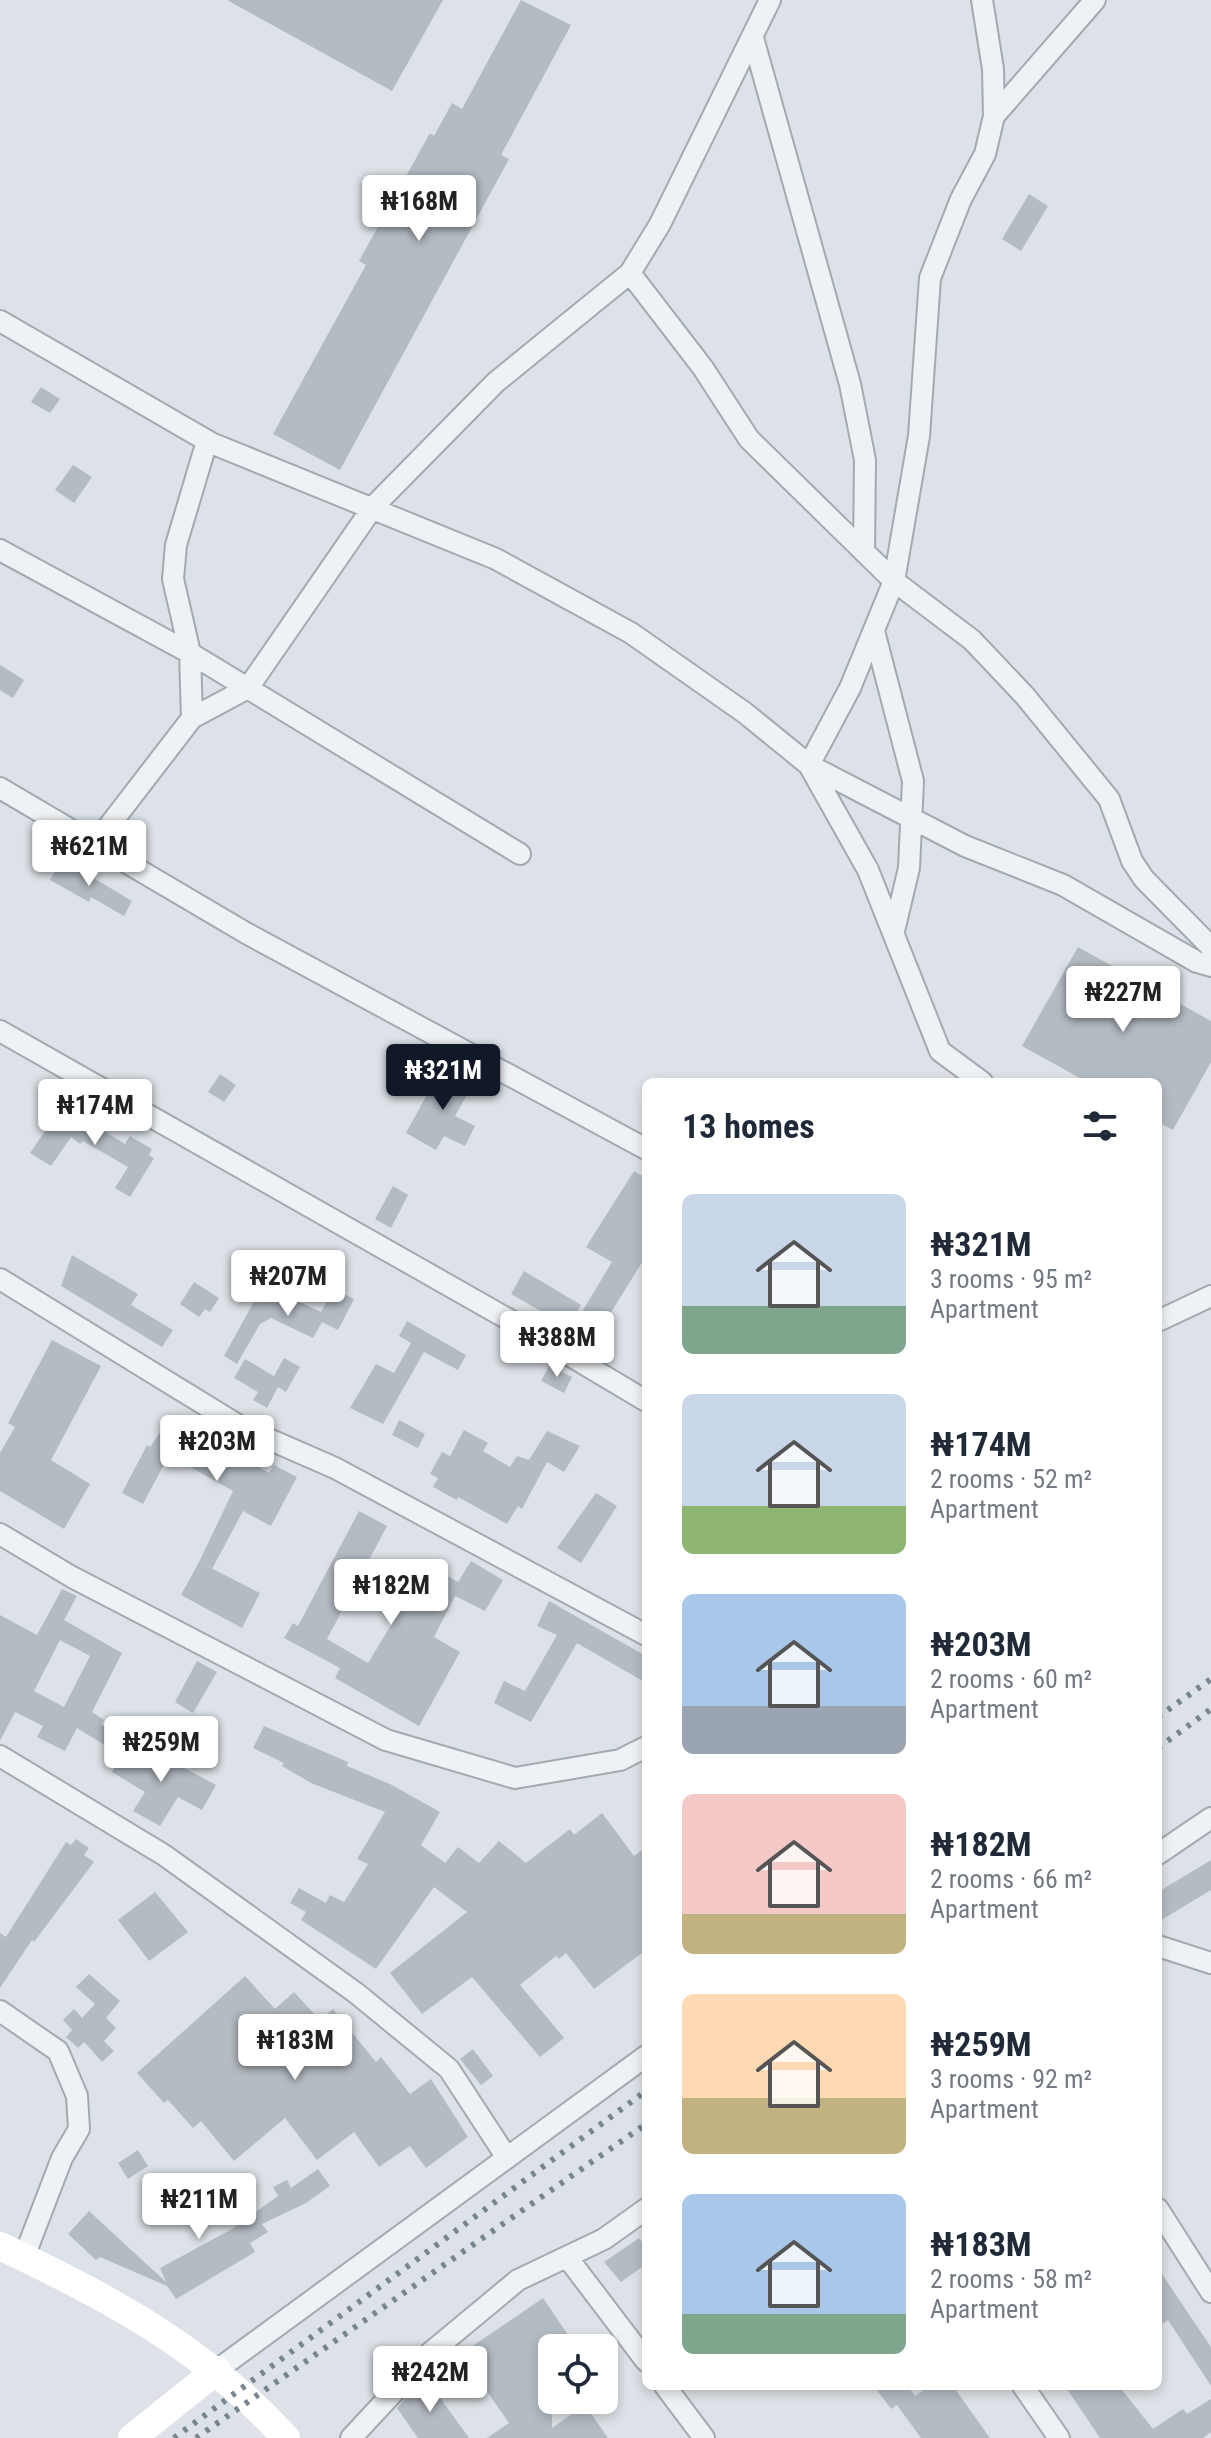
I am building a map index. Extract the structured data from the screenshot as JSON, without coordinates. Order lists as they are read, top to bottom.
{
  "page": {
    "price": [
      "₦168M",
      "₦621M",
      "₦227M",
      "₦321M",
      "₦174M",
      "₦207M",
      "₦388M",
      "₦203M",
      "₦182M",
      "₦259M",
      "₦183M",
      "₦211M",
      "₦242M"
    ],
    "heading": "13 homes",
    "list": [
      {
        "name": "₦321M",
        "note": "3 rooms · 95 m² · Apartment"
      },
      {
        "name": "₦174M",
        "note": "2 rooms · 52 m² · Apartment"
      },
      {
        "name": "₦203M",
        "note": "2 rooms · 60 m² · Apartment"
      },
      {
        "name": "₦182M",
        "note": "2 rooms · 66 m² · Apartment"
      },
      {
        "name": "₦259M",
        "note": "3 rooms · 92 m² · Apartment"
      },
      {
        "name": "₦183M",
        "note": "2 rooms · 58 m² · Apartment"
      }
    ]
  }
}
